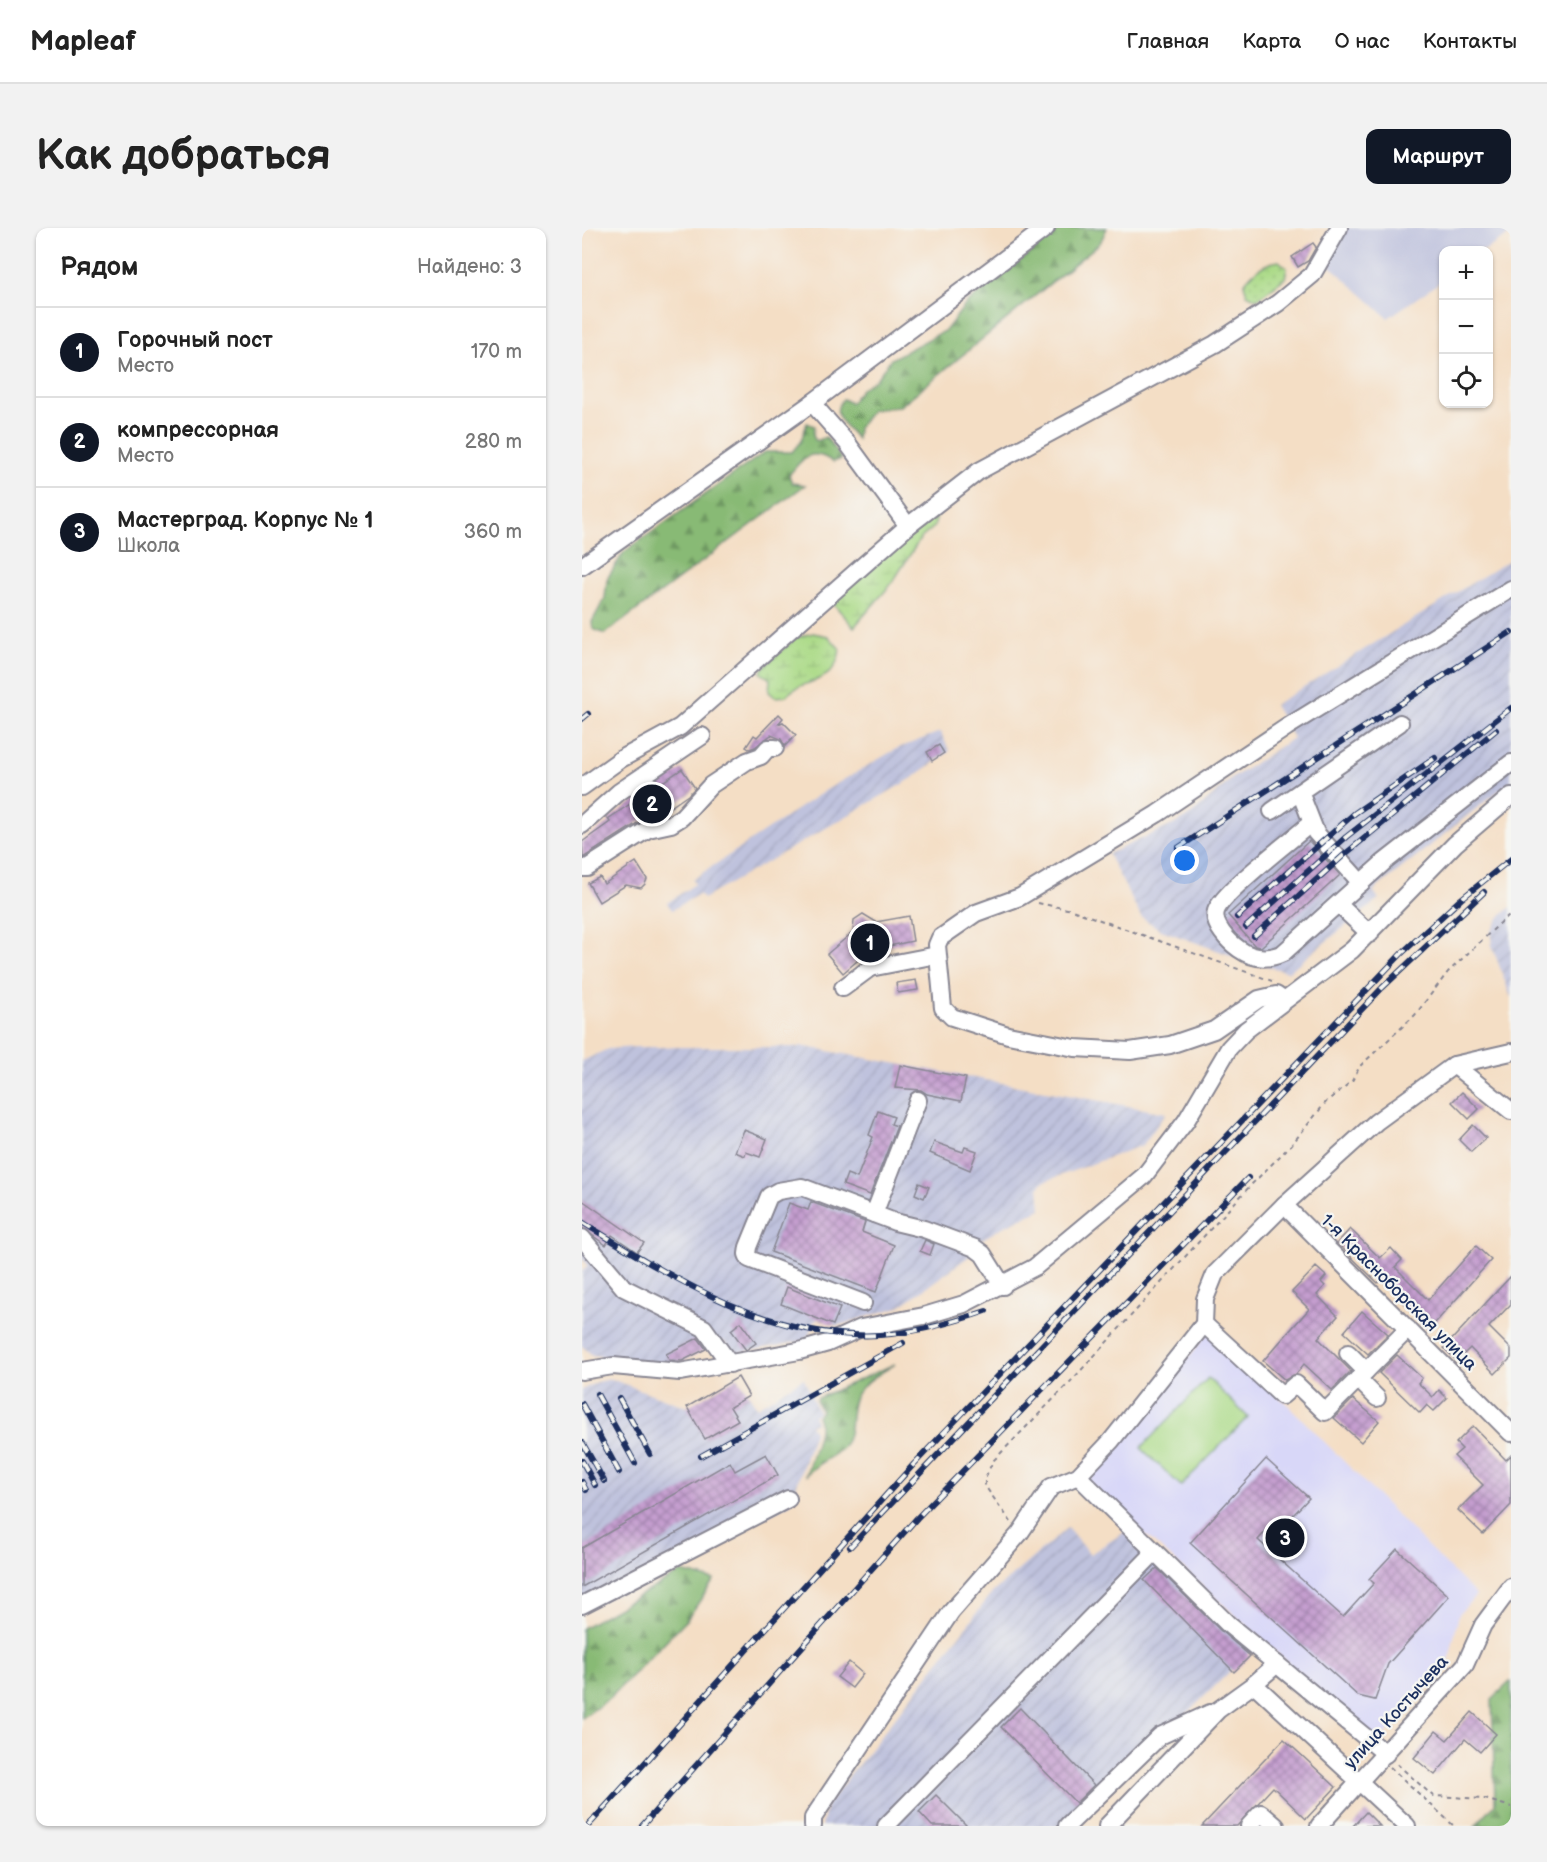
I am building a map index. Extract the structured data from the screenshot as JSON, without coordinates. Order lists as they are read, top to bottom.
{
  "streets": {
    "street": ["1-я Красноборская улица", "улица Костычева"]
  },
  "page": {
    "header": "Mapleaf",
    "nav": [
      "Главная",
      "Карта",
      "О нас",
      "Контакты"
    ],
    "buttons": "Маршрут",
    "title": "Как добраться",
    "heading": ["Рядом", "Найдено: 3"],
    "map_buttons": ["+", "−"],
    "list": [
      {
        "mark": "1",
        "name": "Горочный пост",
        "note": "Место",
        "value": "170 m"
      },
      {
        "mark": "2",
        "name": "компрессорная",
        "note": "Место",
        "value": "280 m"
      },
      {
        "mark": "3",
        "name": "Мастерград. Корпус № 1",
        "note": "Школа",
        "value": "360 m"
      }
    ],
    "pins": ["2", "1", "3"]
  }
}
